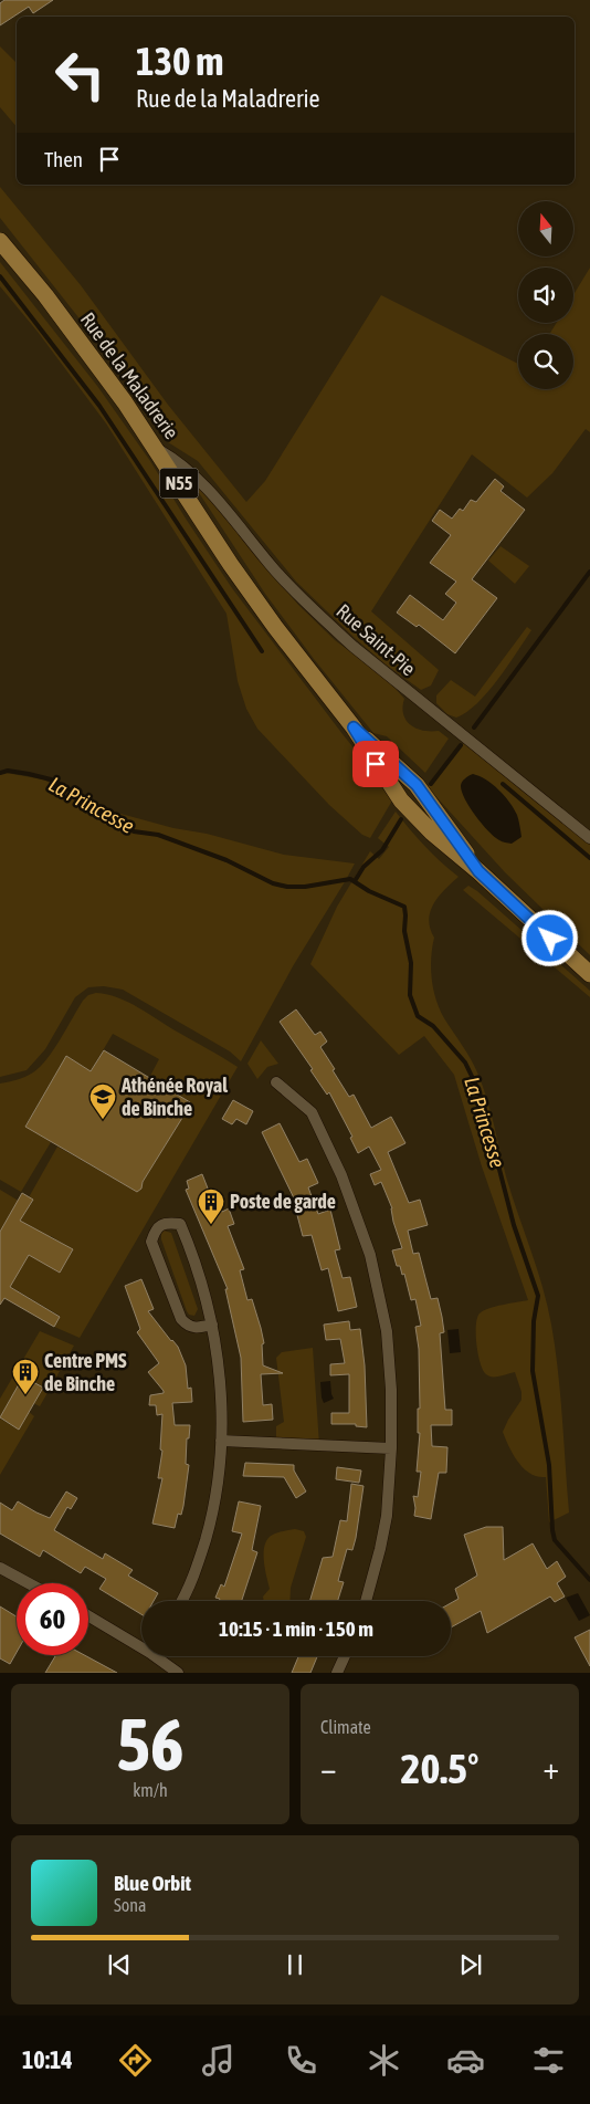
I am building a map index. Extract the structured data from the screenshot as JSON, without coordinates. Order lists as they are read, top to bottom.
{
  "streets": {
    "main road": ["Rue de la Maladrerie", "N55"],
    "street": ["Rue Saint-Pie"]
  },
  "crossings": [
    ["Rue de la Maladrerie", "Rue Saint-Pie"]
  ],
  "water": ["La Princesse"],
  "places": {
    "school or university": ["Athénée Royal de Binche"],
    "building": ["Poste de garde", "Centre PMS de Binche"]
  },
  "north": "top",
  "page": {
    "turn": ["130 m", "Rue de la Maladrerie"],
    "then": "Then",
    "limit": "60",
    "trip": "10:15 · 1 min · 150 m",
    "tile": [
      ["56", "km/h"],
      "Climate"
    ],
    "heat": ["−", "20.5°", "+"],
    "song": ["Blue Orbit", "Sona"],
    "tabs": "10:14"
  }
}
